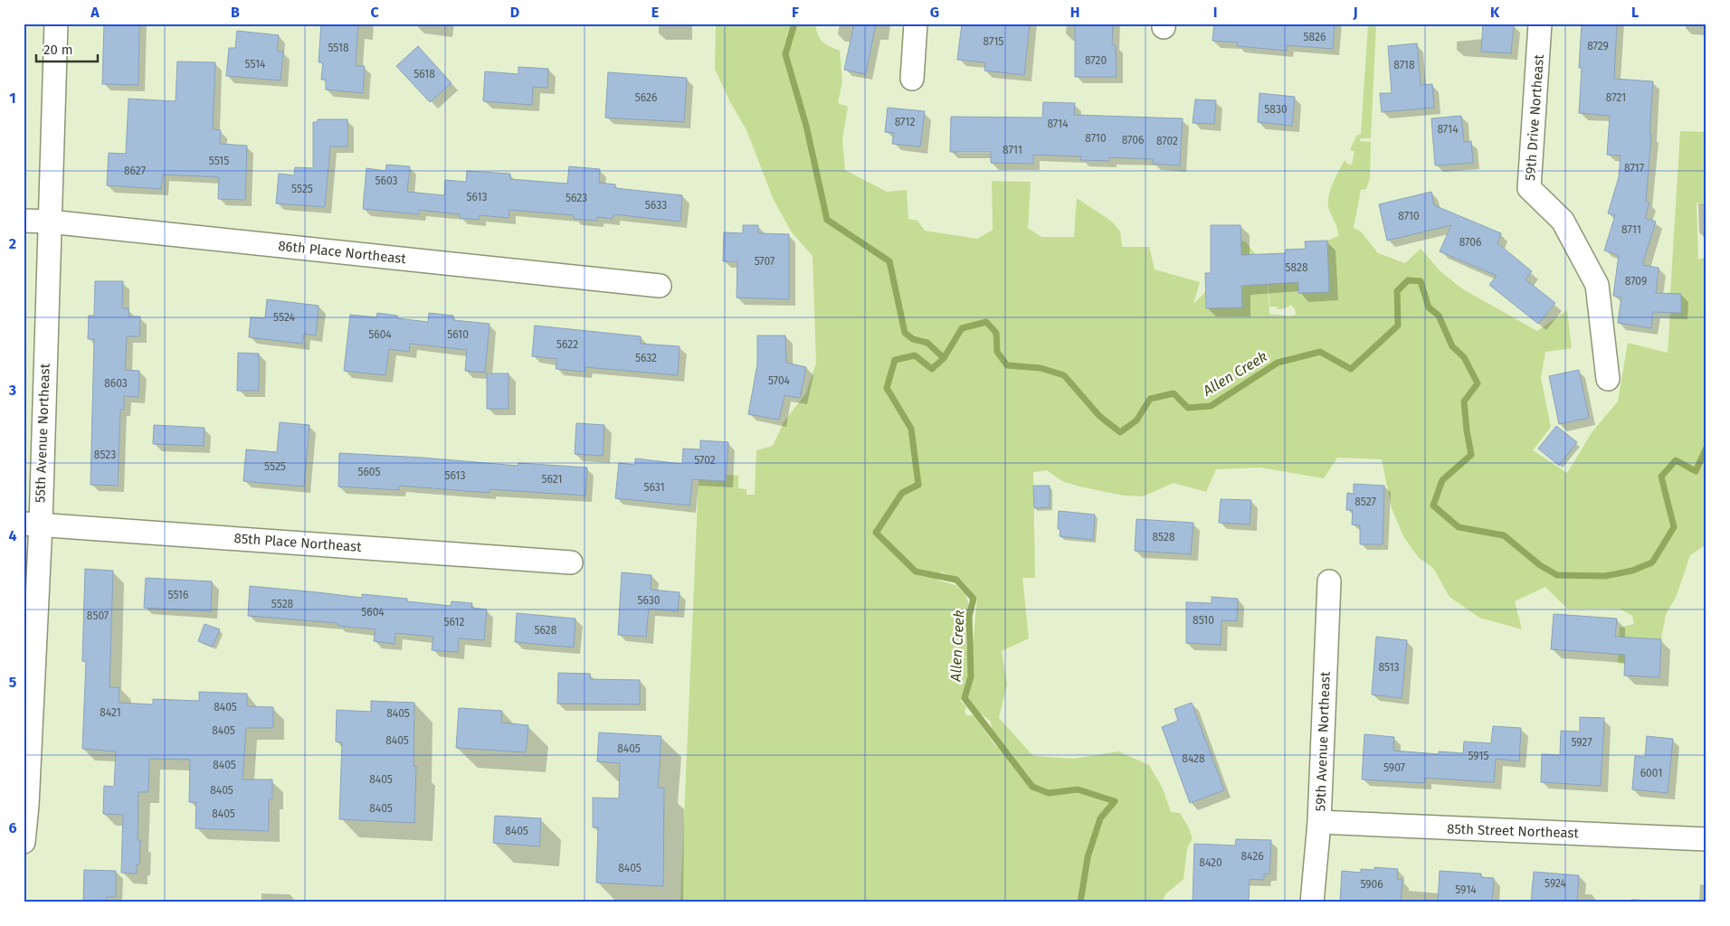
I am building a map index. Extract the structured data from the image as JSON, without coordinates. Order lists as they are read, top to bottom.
{
  "streets": {
    "street": [
      "59th Drive Northeast",
      "86th Place Northeast",
      "55th Avenue Northeast",
      "85th Place Northeast",
      "59th Avenue Northeast",
      "85th Street Northeast"
    ]
  },
  "crossings": [
    ["86th Place Northeast", "55th Avenue Northeast"],
    ["55th Avenue Northeast", "85th Place Northeast"],
    ["59th Avenue Northeast", "85th Street Northeast"]
  ],
  "water": ["Allen Creek"],
  "house_numbers": [
    "5826",
    "8715",
    "8729",
    "5518",
    "8720",
    "5514",
    "8718",
    "5618",
    "5626",
    "8721",
    "5830",
    "8712",
    "8714",
    "8714",
    "8710",
    "8706",
    "8702",
    "8711",
    "5515",
    "8717",
    "8627",
    "5603",
    "5525",
    "5613",
    "5623",
    "5633",
    "8710",
    "8711",
    "8706",
    "5707",
    "5828",
    "8709",
    "5524",
    "5604",
    "5610",
    "5622",
    "5632",
    "5704",
    "8603",
    "8523",
    "5702",
    "5525",
    "5605",
    "5613",
    "5621",
    "5631",
    "8527",
    "8528",
    "5516",
    "5630",
    "5528",
    "5604",
    "8507",
    "8510",
    "5612",
    "5628",
    "8513",
    "8405",
    "8421",
    "8405",
    "8405",
    "8405",
    "5927",
    "8405",
    "5915",
    "8428",
    "8405",
    "5907",
    "6001",
    "8405",
    "8405",
    "8405",
    "8405",
    "8405",
    "8426",
    "8420",
    "8405",
    "5924",
    "5906",
    "5914"
  ],
  "scale_bar": "20 m",
  "grid": {
    "columns": [
      "A",
      "B",
      "C",
      "D",
      "E",
      "F",
      "G",
      "H",
      "I",
      "J",
      "K",
      "L"
    ],
    "rows": [
      "1",
      "2",
      "3",
      "4",
      "5",
      "6"
    ]
  }
}
